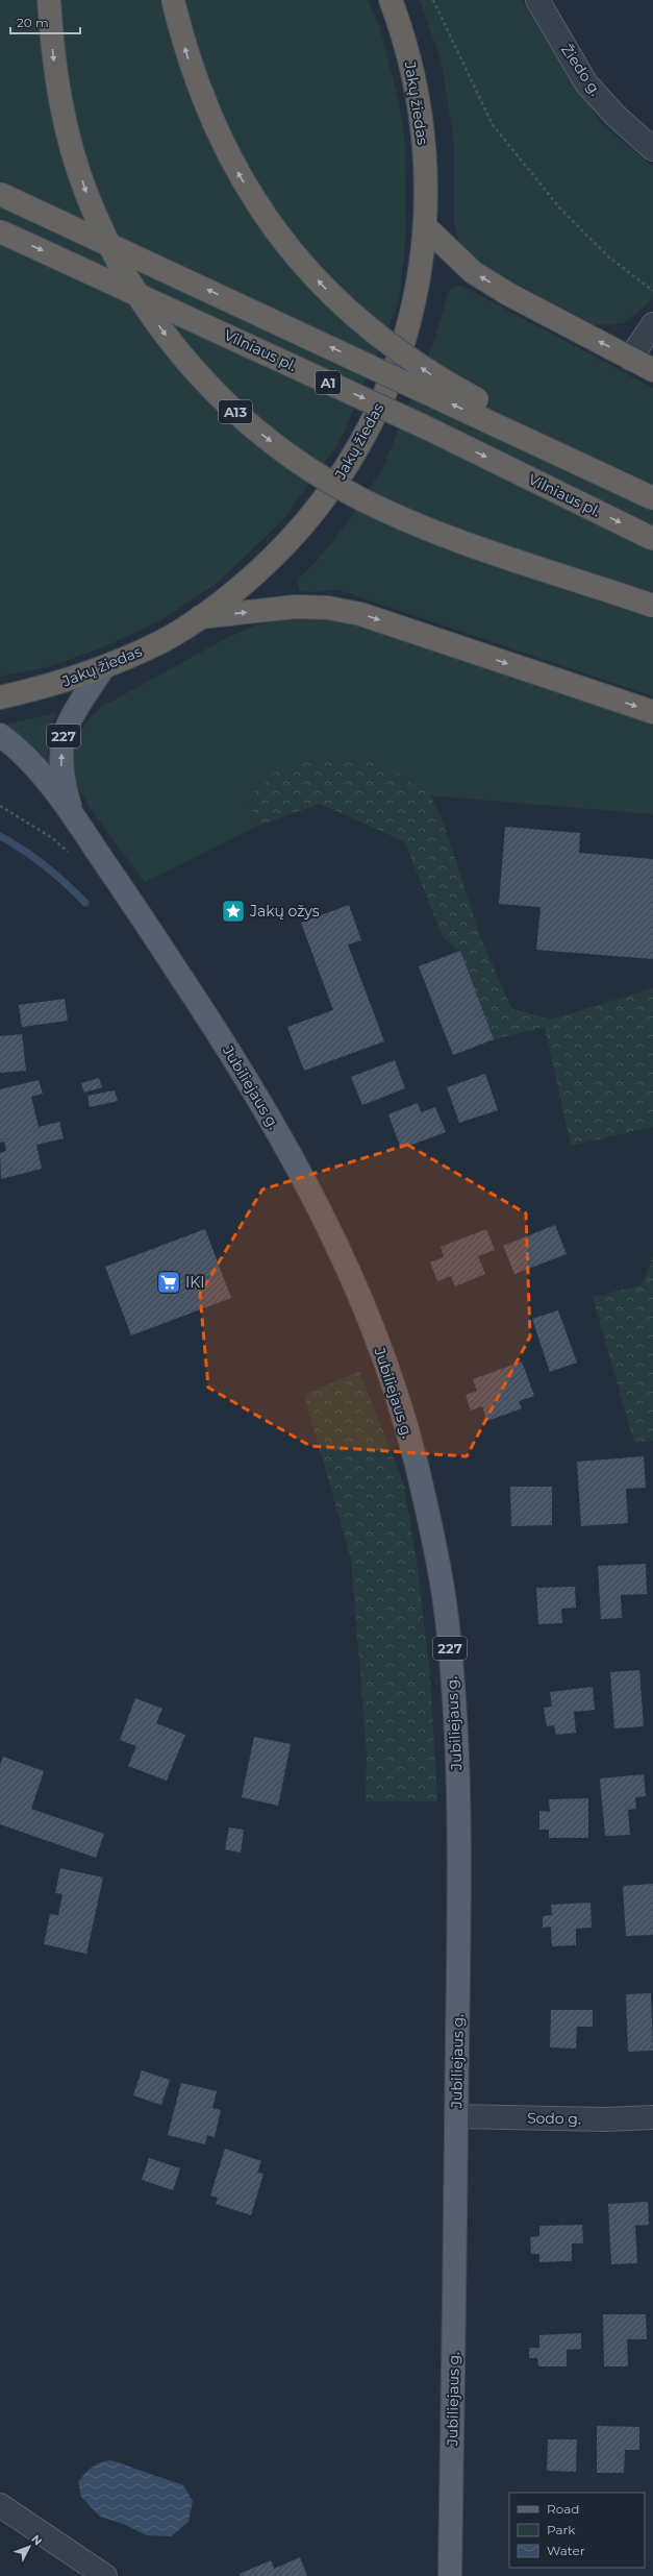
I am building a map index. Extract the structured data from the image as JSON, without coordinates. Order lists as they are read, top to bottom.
{
  "streets": {
    "highway": [
      "Jakų žiedas",
      "Vilniaus pl.",
      "A1",
      "A13"
    ],
    "main road": ["227", "Jubiliejaus g."],
    "street": ["Žiedo g.", "Sodo g."]
  },
  "crossings": [
    ["Jakų žiedas", "227"],
    ["227", "Jubiliejaus g."],
    ["Jubiliejaus g.", "Sodo g."]
  ],
  "places": {
    "place": ["Jakų ožys"],
    "supermarket": ["IKI"]
  },
  "legend": ["Road", "Park", "Water"],
  "scale_bar": "20 m",
  "north": "top right"
}
